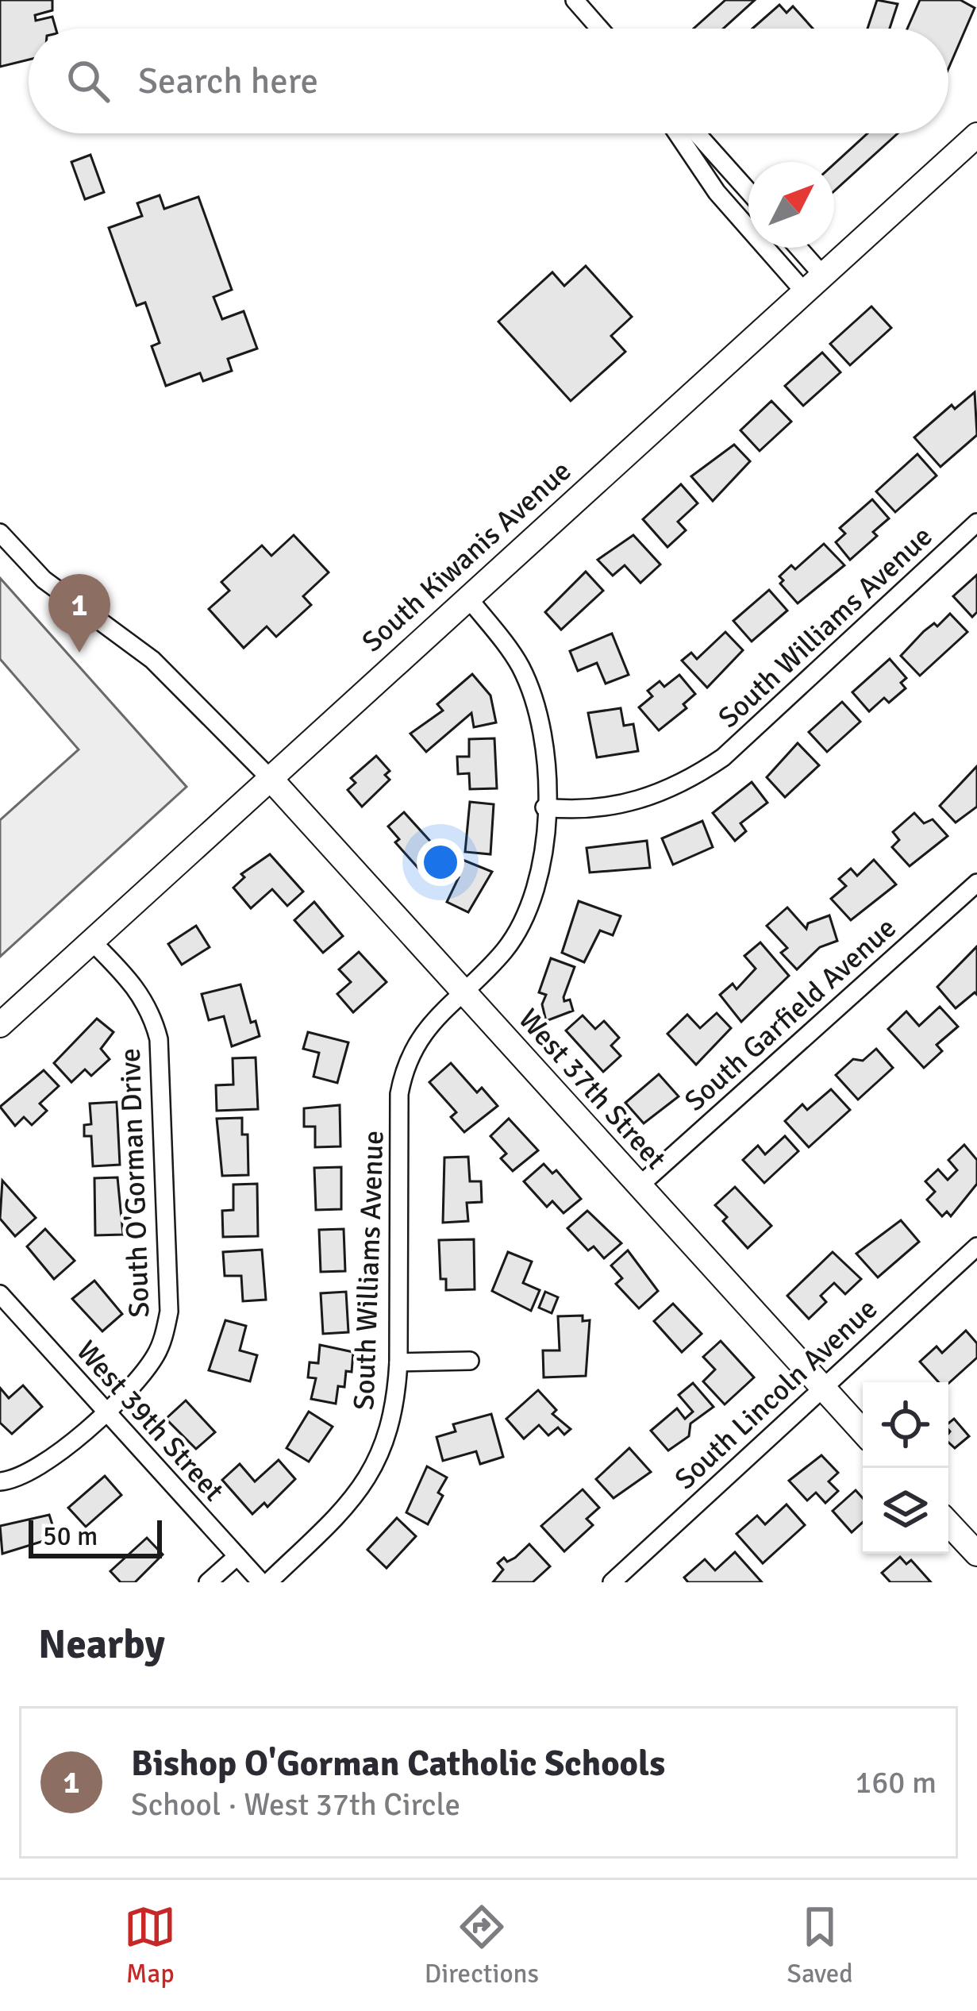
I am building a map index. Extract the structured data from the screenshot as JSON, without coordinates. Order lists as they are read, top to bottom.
{
  "streets": {
    "main road": ["South Kiwanis Avenue", "West 37th Street"],
    "street": [
      "South Williams Avenue",
      "South Garfield Avenue",
      "South O'Gorman Drive",
      "South Lincoln Avenue",
      "West 39th Street"
    ]
  },
  "crossings": [
    ["South Kiwanis Avenue", "South Williams Avenue"],
    ["South Kiwanis Avenue", "West 37th Street"],
    ["South Kiwanis Avenue", "South O'Gorman Drive"],
    ["South Williams Avenue", "West 37th Street"],
    ["South Garfield Avenue", "West 37th Street"],
    ["West 37th Street", "South Lincoln Avenue"],
    ["South O'Gorman Drive", "West 39th Street"]
  ],
  "scale_bar": "50 m",
  "north": "top right",
  "page": {
    "search": "Search here",
    "pins": "1",
    "scale": "50 m",
    "heading": "Nearby",
    "list": [
      {
        "mark": "1",
        "name": "Bishop O'Gorman Catholic Schools",
        "note": "School · West 37th Circle",
        "value": "160 m"
      }
    ],
    "nav": ["Map", "Directions", "Saved"]
  }
}
